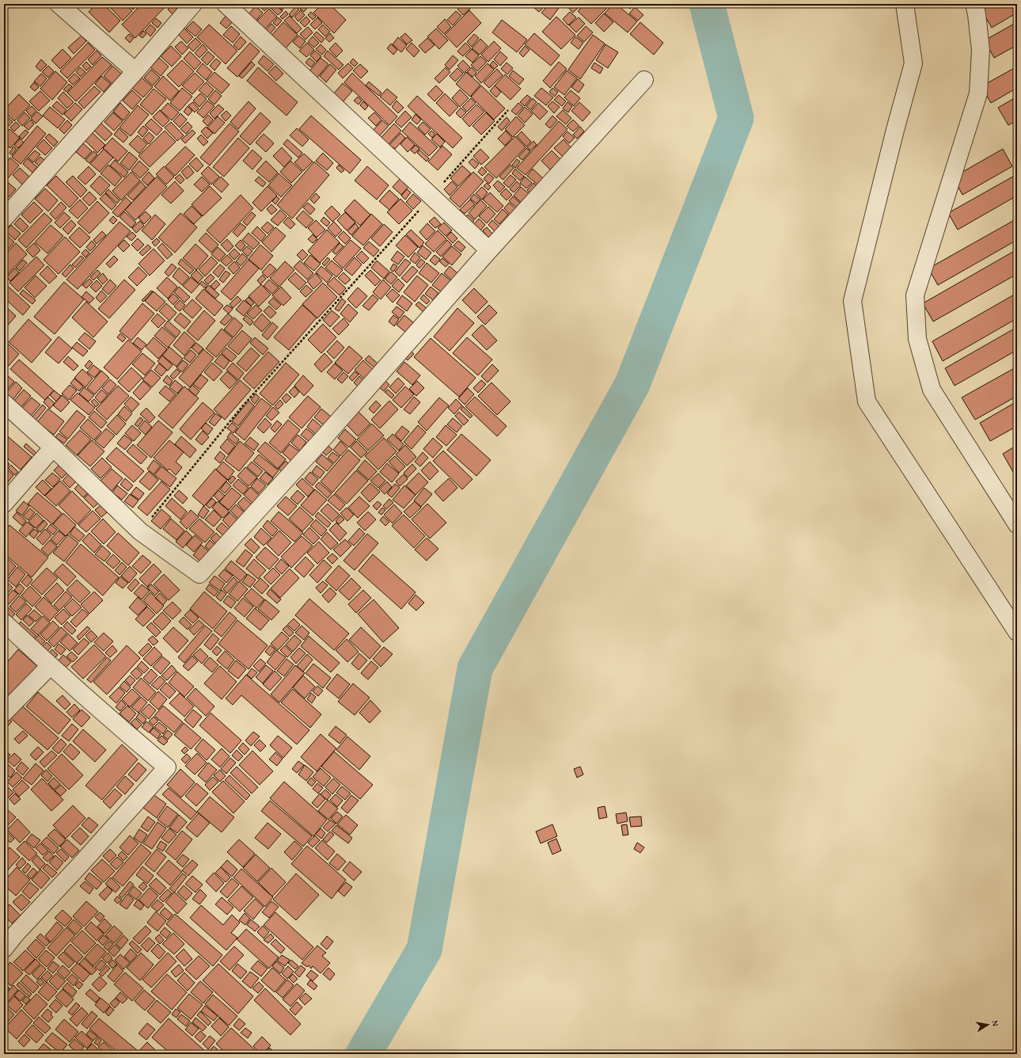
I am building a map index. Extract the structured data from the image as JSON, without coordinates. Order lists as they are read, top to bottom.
{
  "north": "right"
}
